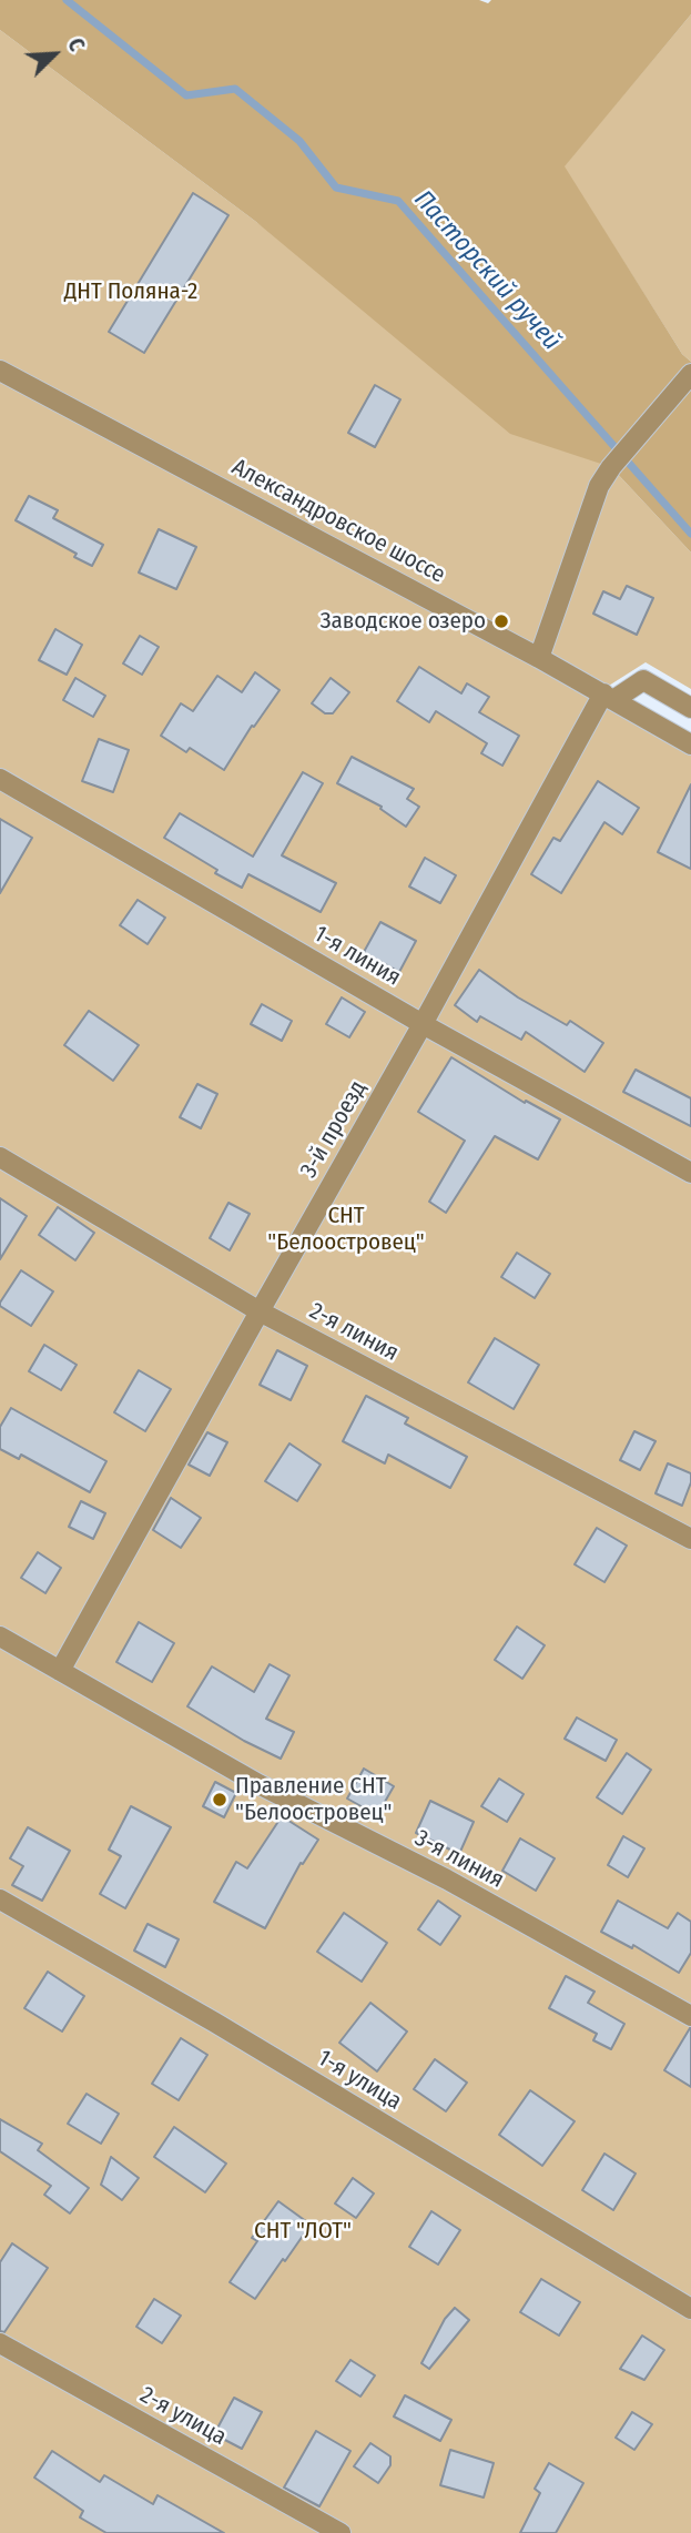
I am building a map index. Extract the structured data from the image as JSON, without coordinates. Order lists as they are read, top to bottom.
{
  "streets": {
    "street": [
      "Александровское шоссе",
      "1-я линия",
      "3-й проезд",
      "2-я линия",
      "3-я линия",
      "1-я улица",
      "2-я улица"
    ]
  },
  "crossings": [
    ["Александровское шоссе", "3-й проезд"],
    ["1-я линия", "3-й проезд"],
    ["3-й проезд", "2-я линия"],
    ["3-й проезд", "3-я линия"]
  ],
  "water": ["Пасторский ручей"],
  "parks": ["ДНТ Поляна-2", "СНТ \"Белоостровец\"", "СНТ \"ЛОТ\""],
  "places": ["Заводское озеро", "Правление СНТ \"Белоостровец\""],
  "north": "top right"
}
